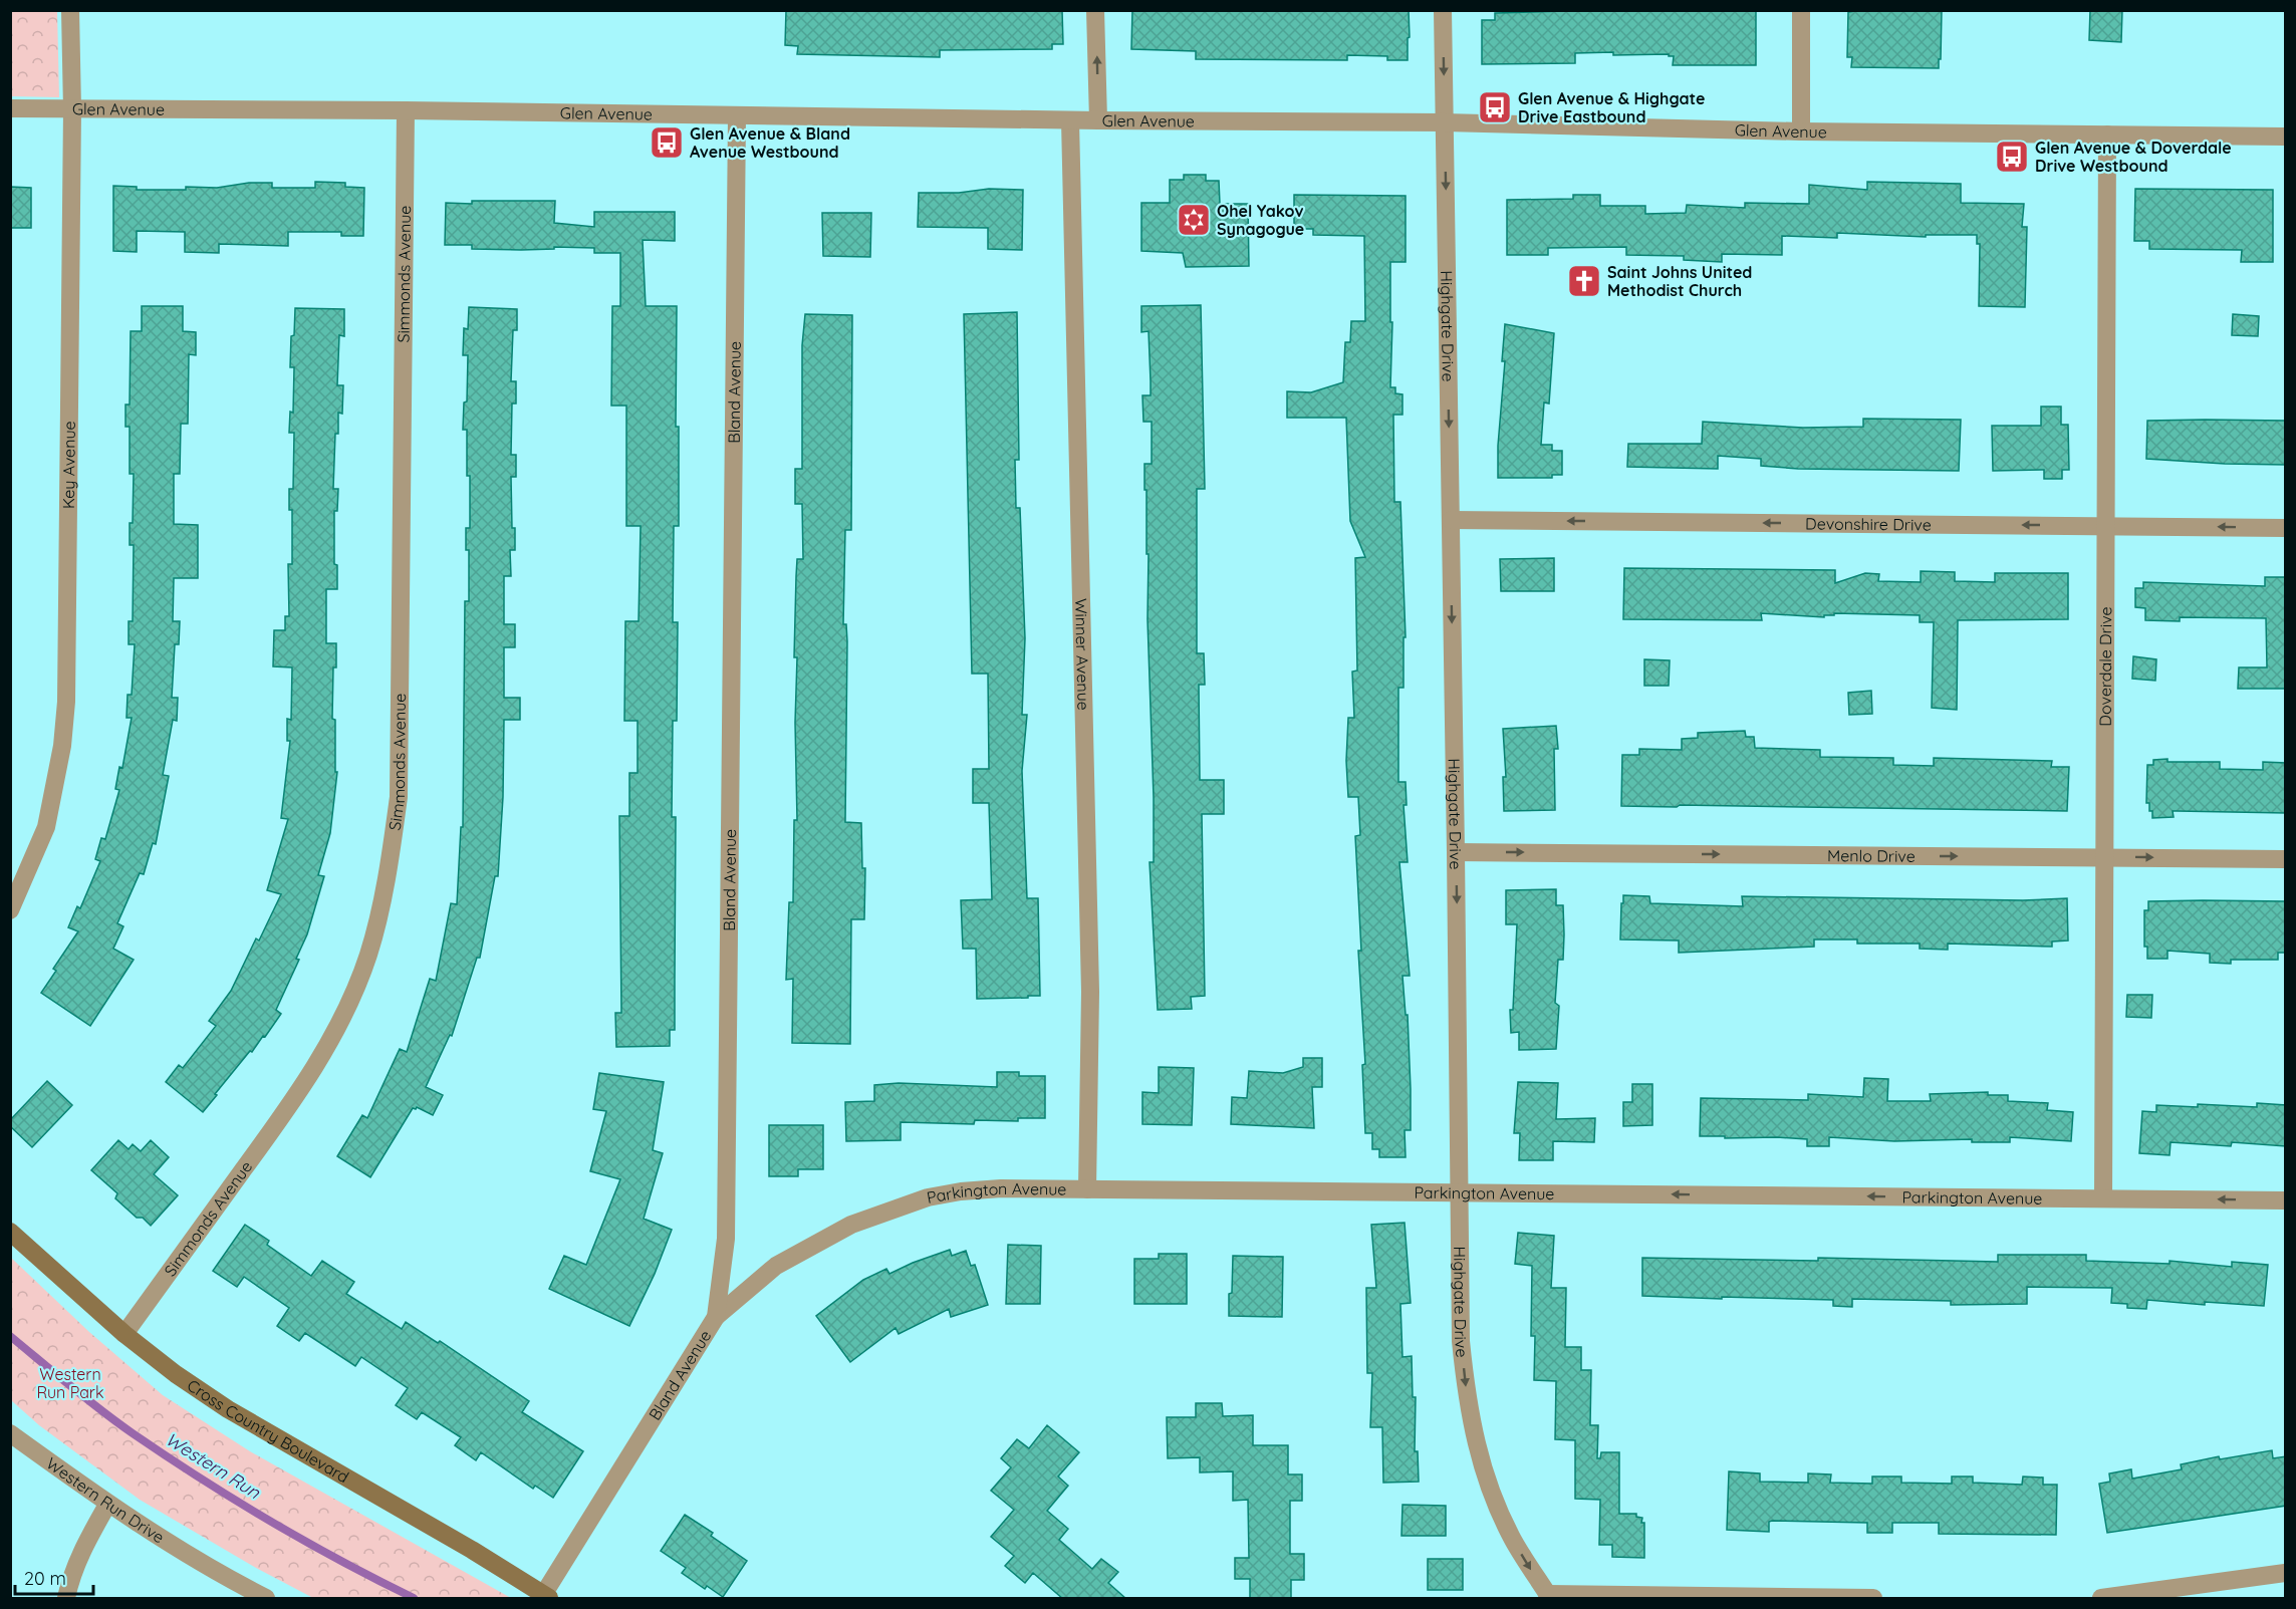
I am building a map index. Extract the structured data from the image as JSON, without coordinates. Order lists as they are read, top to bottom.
{
  "streets": {
    "main road": ["Cross Country Boulevard"],
    "street": [
      "Glen Avenue",
      "Simmonds Avenue",
      "Highgate Drive",
      "Bland Avenue",
      "Key Avenue",
      "Devonshire Drive",
      "Winner Avenue",
      "Doverdale Drive",
      "Menlo Drive",
      "Parkington Avenue",
      "Western Run Drive"
    ]
  },
  "crossings": [
    ["Glen Avenue", "Simmonds Avenue"],
    ["Glen Avenue", "Highgate Drive"],
    ["Glen Avenue", "Bland Avenue"],
    ["Glen Avenue", "Key Avenue"],
    ["Glen Avenue", "Winner Avenue"],
    ["Glen Avenue", "Doverdale Drive"],
    ["Simmonds Avenue", "Cross Country Boulevard"],
    ["Highgate Drive", "Devonshire Drive"],
    ["Highgate Drive", "Menlo Drive"],
    ["Highgate Drive", "Parkington Avenue"],
    ["Bland Avenue", "Parkington Avenue"],
    ["Bland Avenue", "Cross Country Boulevard"],
    ["Devonshire Drive", "Doverdale Drive"],
    ["Winner Avenue", "Parkington Avenue"],
    ["Doverdale Drive", "Menlo Drive"],
    ["Doverdale Drive", "Parkington Avenue"]
  ],
  "one_way": [
    "Highgate Drive",
    "Devonshire Drive",
    "Menlo Drive",
    "Parkington Avenue"
  ],
  "water": ["Western Run"],
  "parks": ["Western Run Park"],
  "places": {
    "bus stop": ["Glen Avenue & Highgate Drive Eastbound", "Glen Avenue & Bland Avenue Westbound", "Glen Avenue & Doverdale Drive Westbound"],
    "synagogue": ["Ohel Yakov Synagogue"],
    "church": ["Saint Johns United Methodist Church"]
  },
  "scale_bar": "20 m"
}
